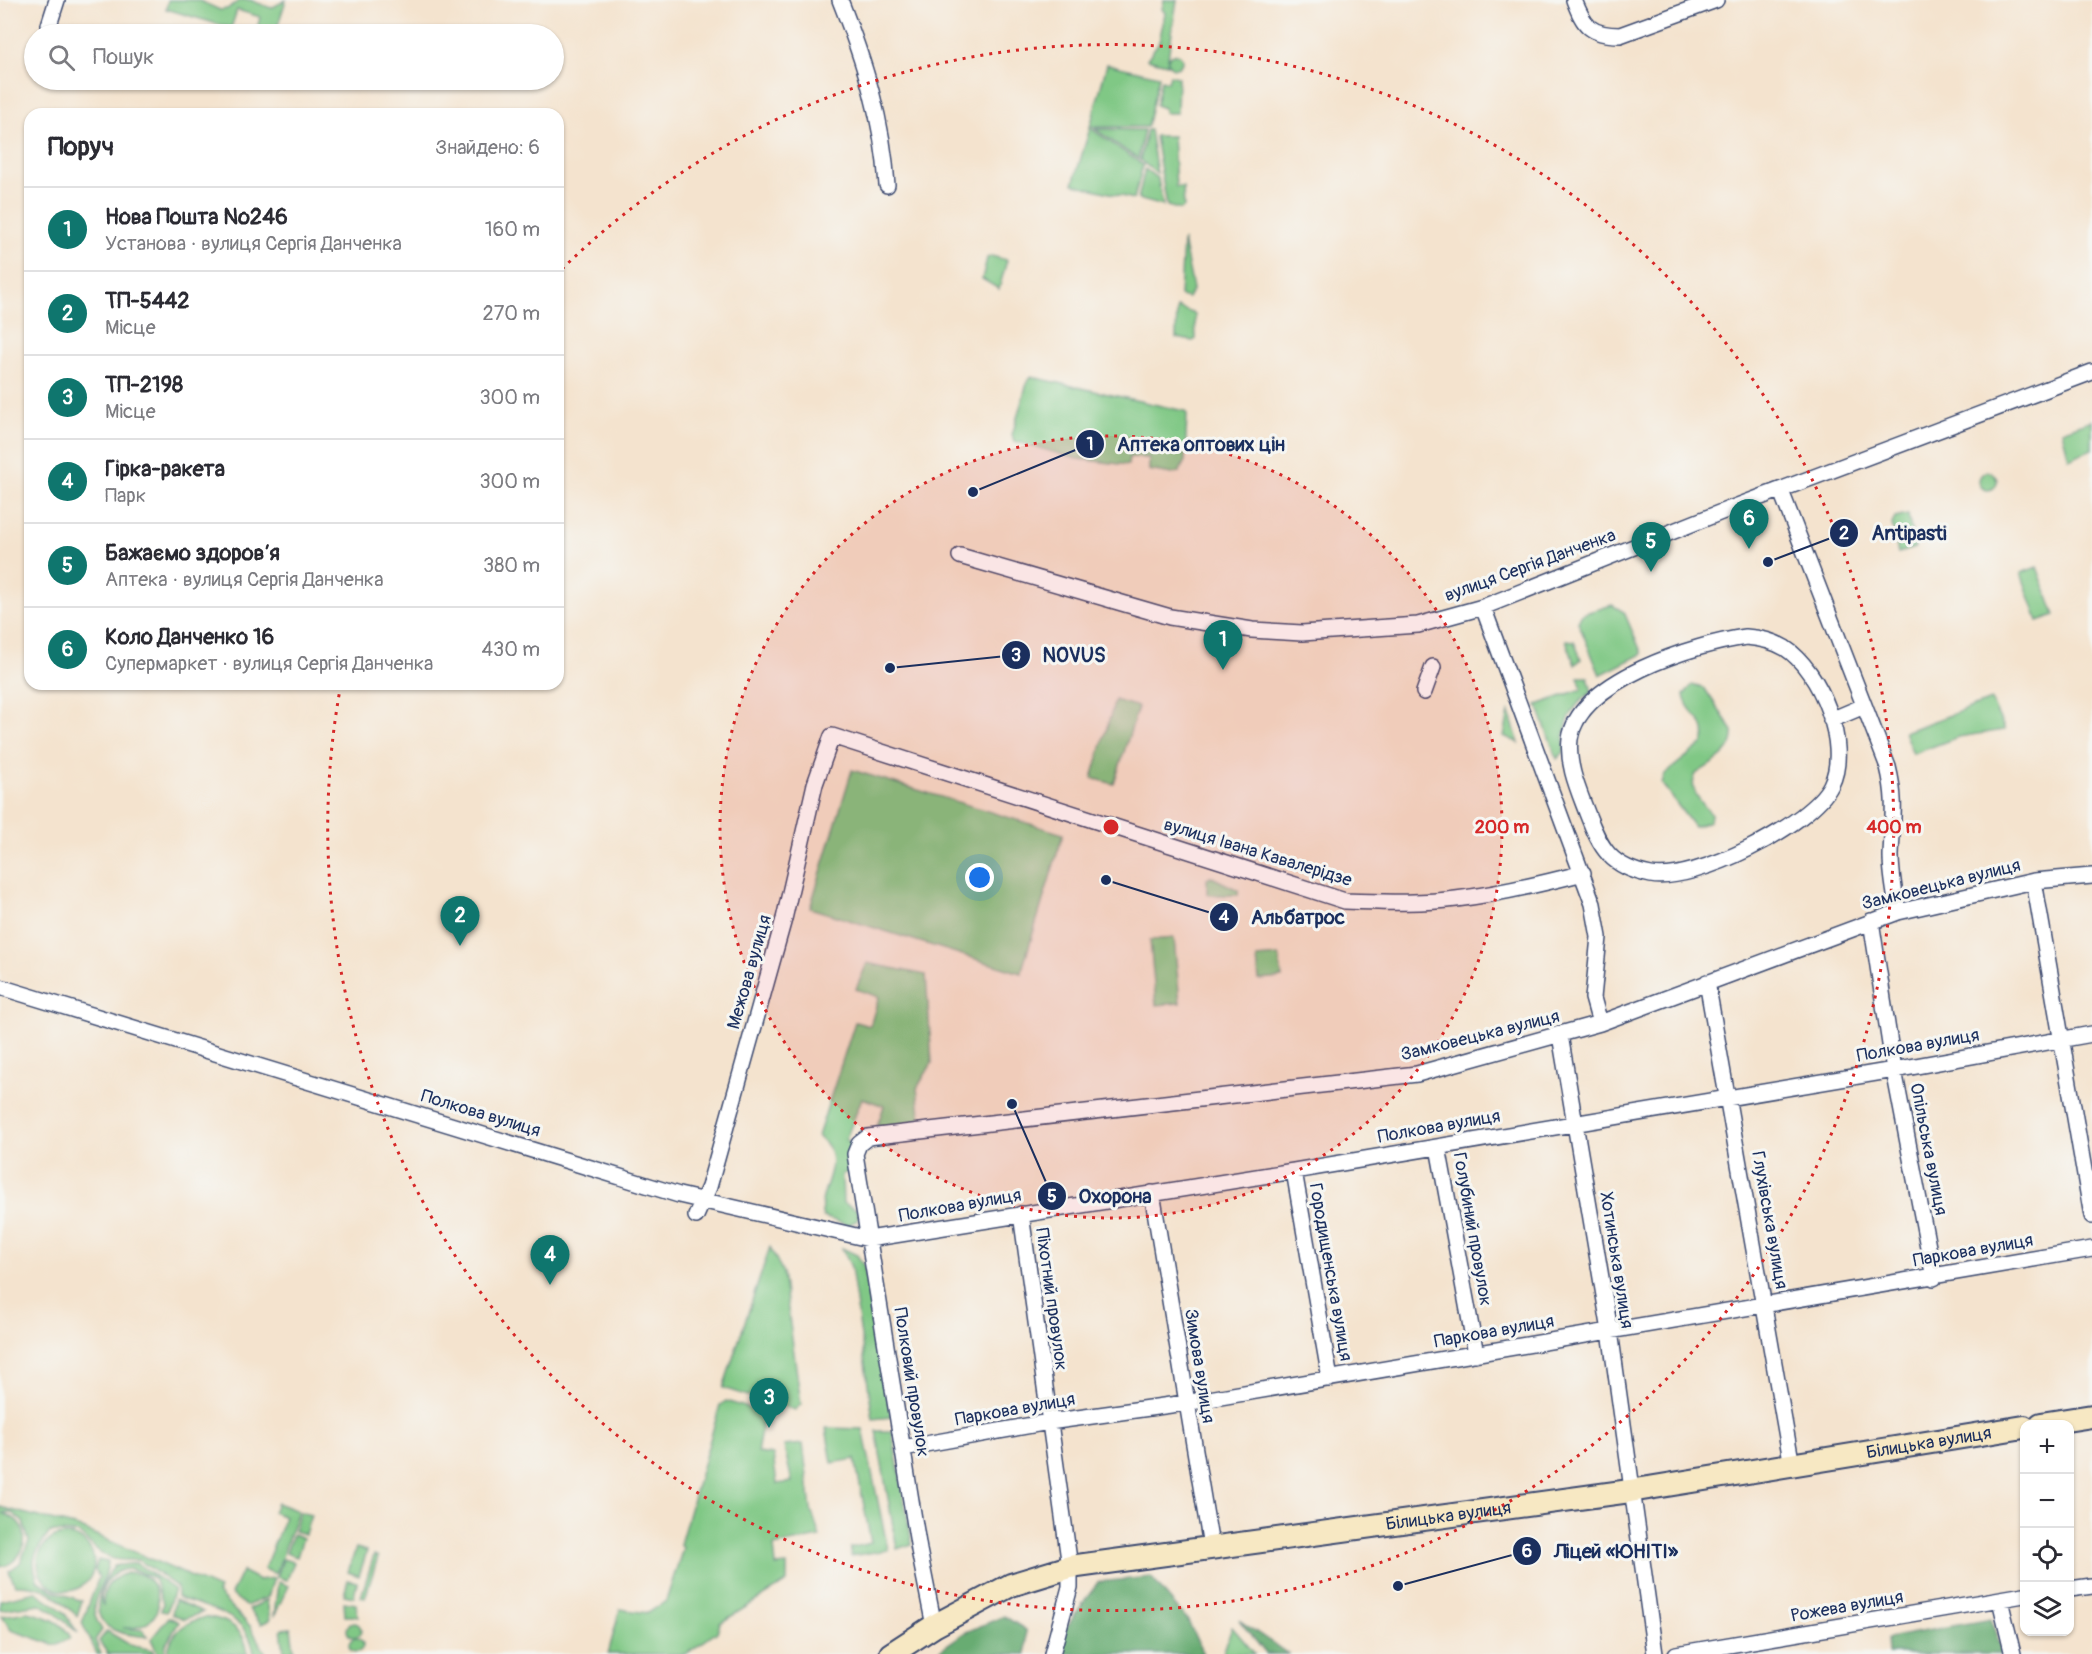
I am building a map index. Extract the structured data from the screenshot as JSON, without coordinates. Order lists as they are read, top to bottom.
{
  "streets": {
    "main road": ["Білицька вулиця"],
    "street": [
      "вулиця Сергія Данченка",
      "вулиця Івана Кавалерідзе",
      "Замковецька вулиця",
      "Межова вулиця",
      "Полкова вулиця",
      "Опільська вулиця",
      "Глухівська вулиця",
      "Голубиний провулок",
      "Паркова вулиця",
      "Хотинська вулиця",
      "Городищенська вулиця",
      "Піхотний провулок",
      "Зимова вулиця",
      "Полковий провулок",
      "Рожева вулиця"
    ]
  },
  "crossings": [
    ["вулиця Івана Кавалерідзе", "Межова вулиця"],
    ["Замковецька вулиця", "Опільська вулиця"],
    ["Замковецька вулиця", "Глухівська вулиця"],
    ["Замковецька вулиця", "Хотинська вулиця"],
    ["Замковецька вулиця", "Полковий провулок"],
    ["Межова вулиця", "Полкова вулиця"],
    ["Полкова вулиця", "Опільська вулиця"],
    ["Полкова вулиця", "Глухівська вулиця"],
    ["Полкова вулиця", "Голубиний провулок"],
    ["Полкова вулиця", "Хотинська вулиця"],
    ["Полкова вулиця", "Городищенська вулиця"],
    ["Полкова вулиця", "Піхотний провулок"],
    ["Полкова вулиця", "Зимова вулиця"],
    ["Полкова вулиця", "Полковий провулок"],
    ["Опільська вулиця", "Паркова вулиця"],
    ["Глухівська вулиця", "Паркова вулиця"],
    ["Глухівська вулиця", "Білицька вулиця"],
    ["Голубиний провулок", "Паркова вулиця"],
    ["Паркова вулиця", "Хотинська вулиця"],
    ["Паркова вулиця", "Городищенська вулиця"],
    ["Паркова вулиця", "Піхотний провулок"],
    ["Паркова вулиця", "Зимова вулиця"],
    ["Паркова вулиця", "Полковий провулок"],
    ["Хотинська вулиця", "Білицька вулиця"],
    ["Піхотний провулок", "Білицька вулиця"],
    ["Зимова вулиця", "Білицька вулиця"],
    ["Полковий провулок", "Білицька вулиця"]
  ],
  "places": [
    "Аптека оптових цін",
    "Antipasti",
    "NOVUS",
    "Альбатрос",
    "Охорона",
    "Ліцей «ЮНІТІ»"
  ],
  "page": {
    "search": "Пошук",
    "heading": ["Поруч", "Знайдено: 6"],
    "list": [
      {
        "mark": "1",
        "name": "Нова Пошта №246",
        "note": "Установа · вулиця Сергія Данченка",
        "value": "160 m"
      },
      {
        "mark": "2",
        "name": "ТП-5442",
        "note": "Місце",
        "value": "270 m"
      },
      {
        "mark": "3",
        "name": "ТП-2198",
        "note": "Місце",
        "value": "300 m"
      },
      {
        "mark": "4",
        "name": "Гірка-ракета",
        "note": "Парк",
        "value": "300 m"
      },
      {
        "mark": "5",
        "name": "Бажаємо здоровʼя",
        "note": "Аптека · вулиця Сергія Данченка",
        "value": "380 m"
      },
      {
        "mark": "6",
        "name": "Коло Данченко 16",
        "note": "Супермаркет · вулиця Сергія Данченка",
        "value": "430 m"
      }
    ],
    "pins": [
      "6",
      "5",
      "1",
      "2",
      "4",
      "3"
    ],
    "map_buttons": ["+", "−"]
  },
  "rings": ["200 m", "400 m"]
}
